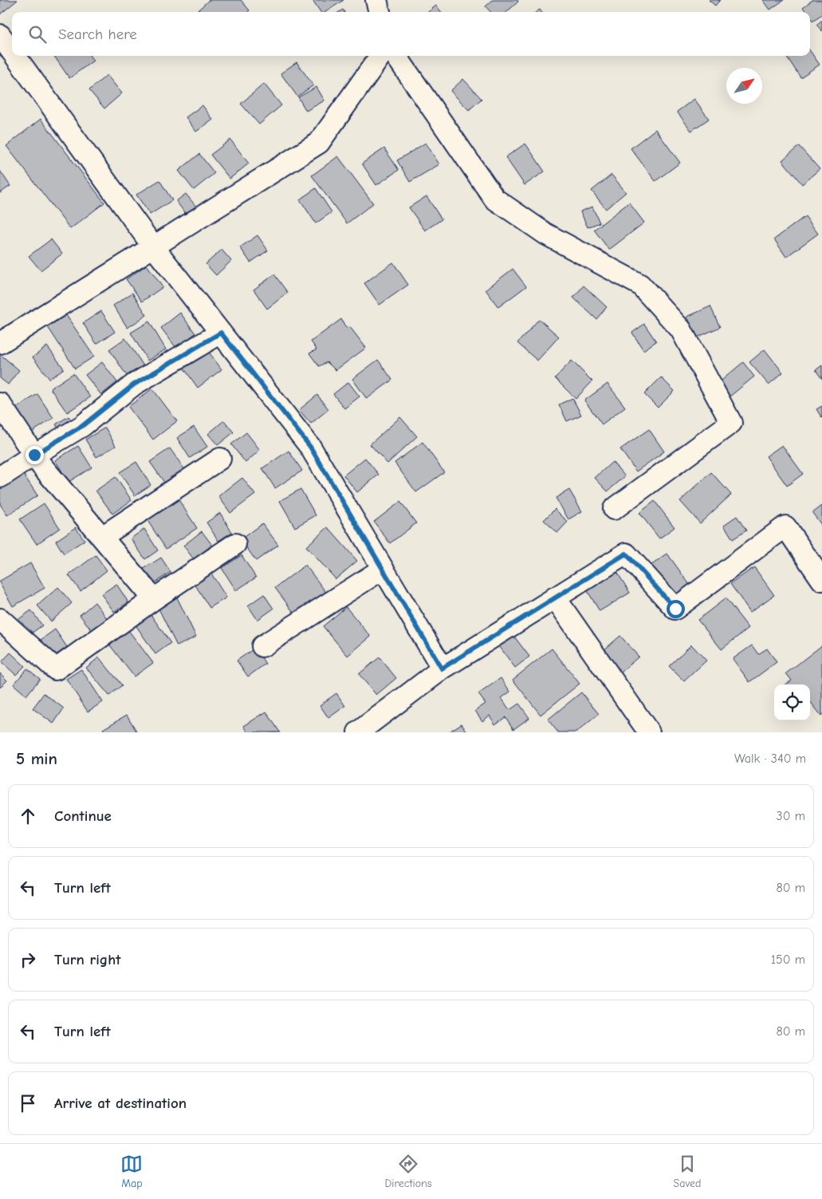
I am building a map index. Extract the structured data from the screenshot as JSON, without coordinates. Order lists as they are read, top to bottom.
{
  "north": "top right",
  "page": {
    "search": "Search here",
    "heading": ["5 min", "Walk · 340 m"],
    "list": [
      ["Continue", "30 m"],
      ["Turn left", "80 m"],
      ["Turn right", "150 m"],
      ["Turn left", "80 m"],
      "Arrive at destination"
    ],
    "nav": ["Map", "Directions", "Saved"]
  }
}
